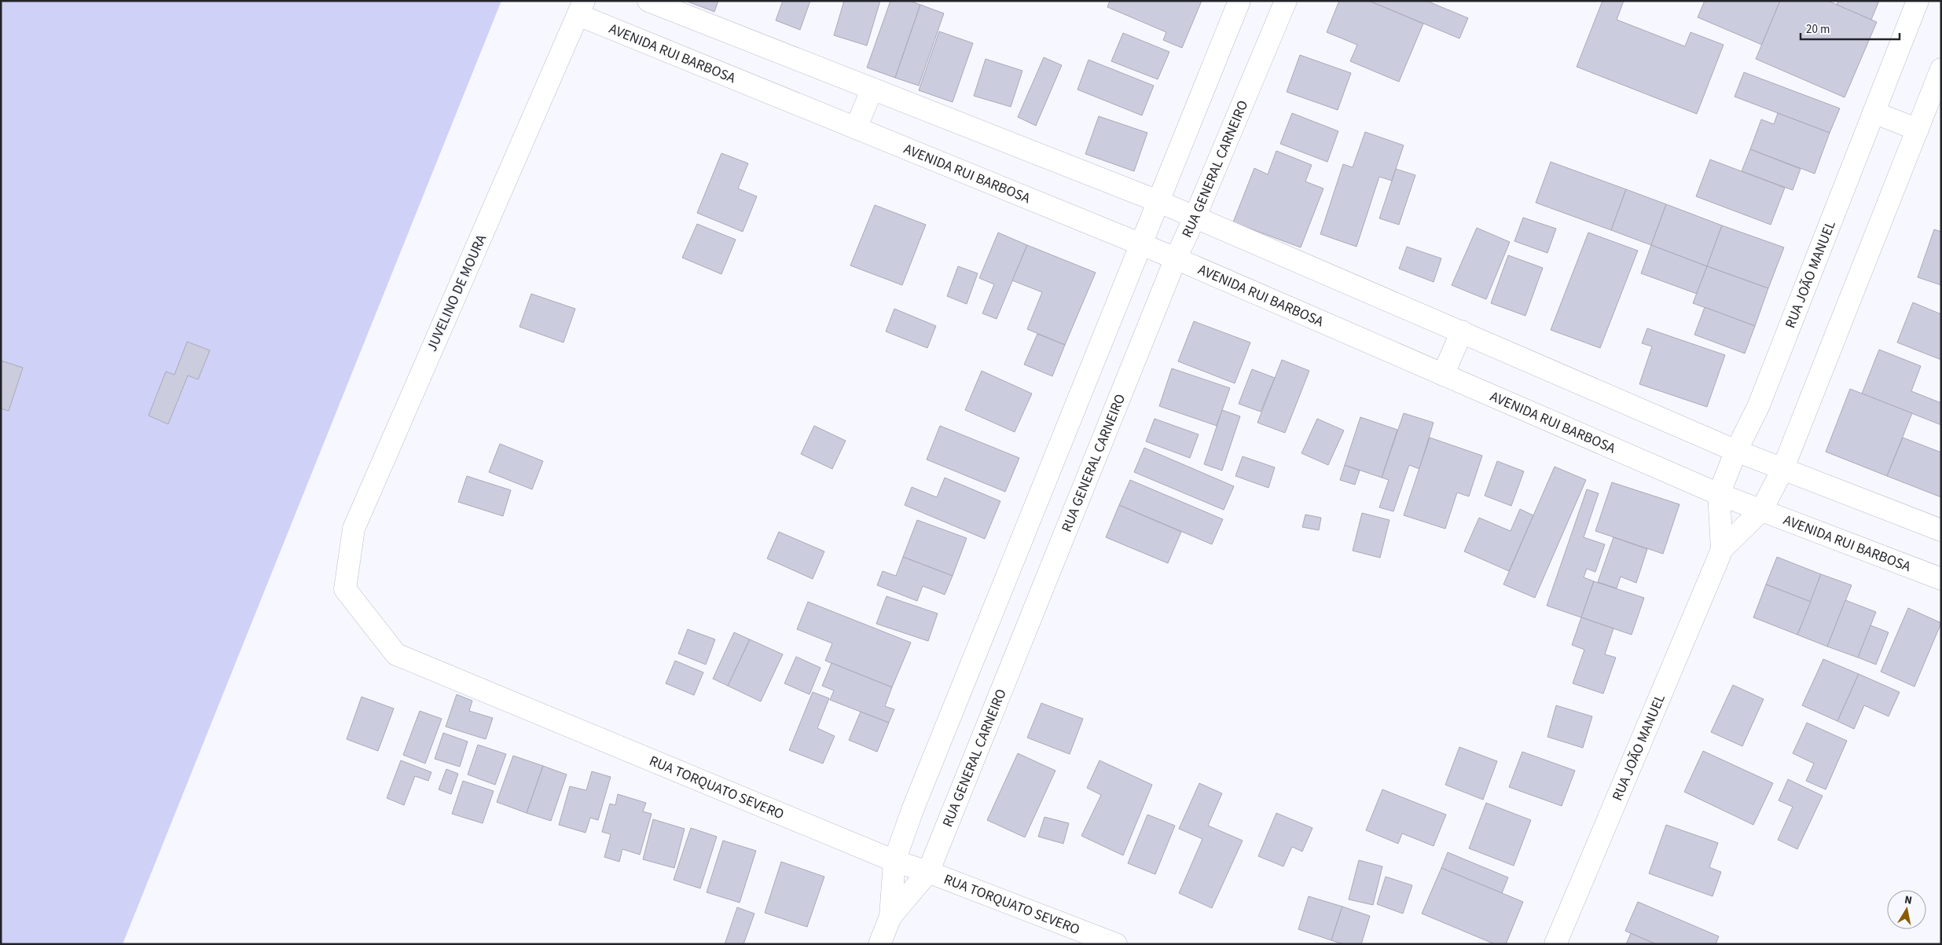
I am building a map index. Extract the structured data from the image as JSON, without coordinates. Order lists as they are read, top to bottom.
{
  "streets": {
    "street": [
      "AVENIDA RUI BARBOSA",
      "RUA GENERAL CARNEIRO",
      "RUA JOÃO MANUEL",
      "JUVELINO DE MOURA",
      "RUA TORQUATO SEVERO"
    ]
  },
  "crossings": [
    ["AVENIDA RUI BARBOSA", "RUA GENERAL CARNEIRO"],
    ["AVENIDA RUI BARBOSA", "RUA JOÃO MANUEL"],
    ["AVENIDA RUI BARBOSA", "JUVELINO DE MOURA"],
    ["RUA GENERAL CARNEIRO", "RUA TORQUATO SEVERO"],
    ["JUVELINO DE MOURA", "RUA TORQUATO SEVERO"]
  ],
  "scale_bar": "20 m",
  "north": "top"
}
